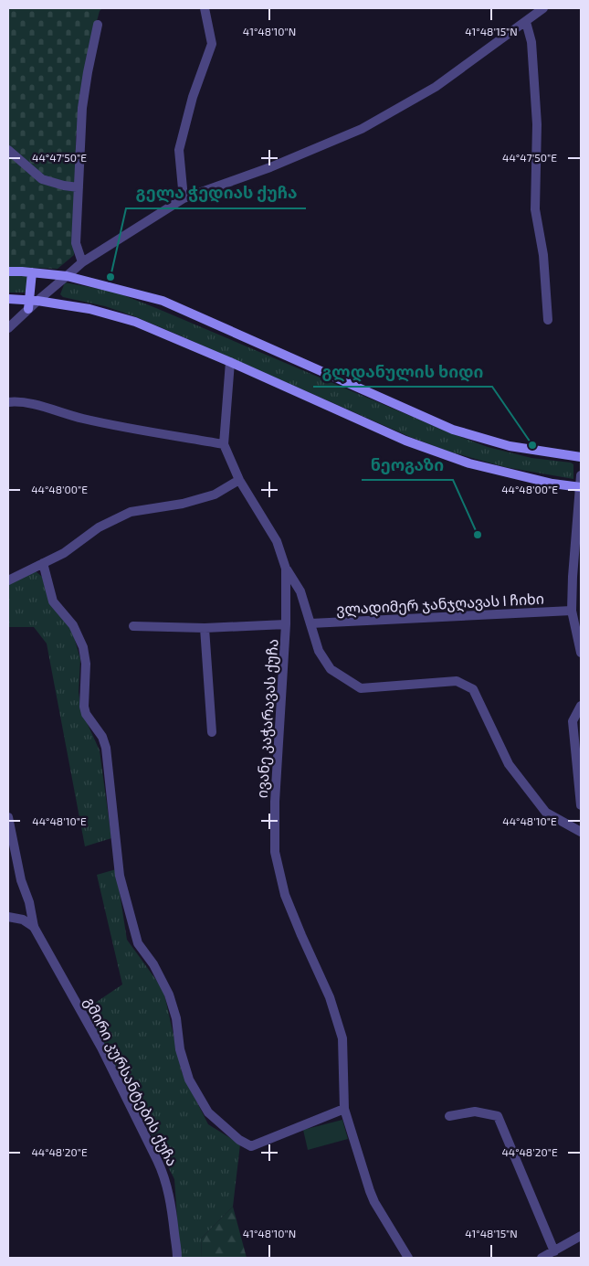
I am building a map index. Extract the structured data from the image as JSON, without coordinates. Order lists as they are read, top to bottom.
{
  "streets": {
    "street": ["ვლადიმერ ჯანჯღავას I ჩიხი", "ივანე კაჭარავას ქუჩა", "გმირი კურსანტების ქუჩა"]
  },
  "places": ["გელა ჭედიას ქუჩა", "გლდანულის ხიდი", "ნეოგაზი"],
  "coordinates": [
    "41°48'10\"N",
    "41°48'15\"N",
    "44°47'50\"E",
    "44°48'00\"E",
    "44°48'10\"E",
    "44°48'20\"E"
  ]
}
